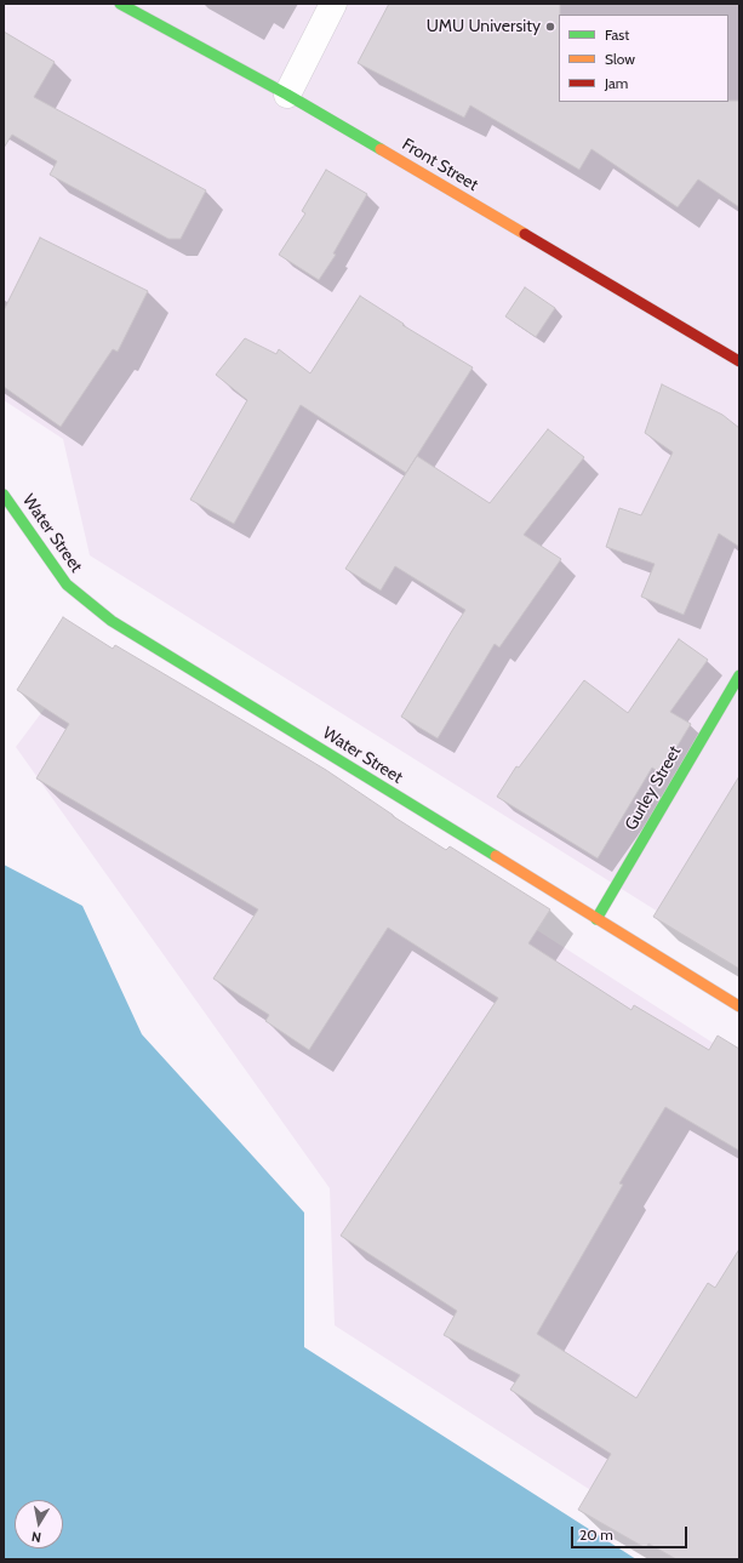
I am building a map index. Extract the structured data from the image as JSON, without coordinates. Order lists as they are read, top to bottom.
{
  "streets": {
    "street": ["Front Street", "Water Street", "Gurley Street"]
  },
  "crossings": [
    ["Water Street", "Gurley Street"]
  ],
  "places": ["UMU University"],
  "legend": ["Fast", "Slow", "Jam"],
  "scale_bar": "20 m",
  "north": "bottom"
}
